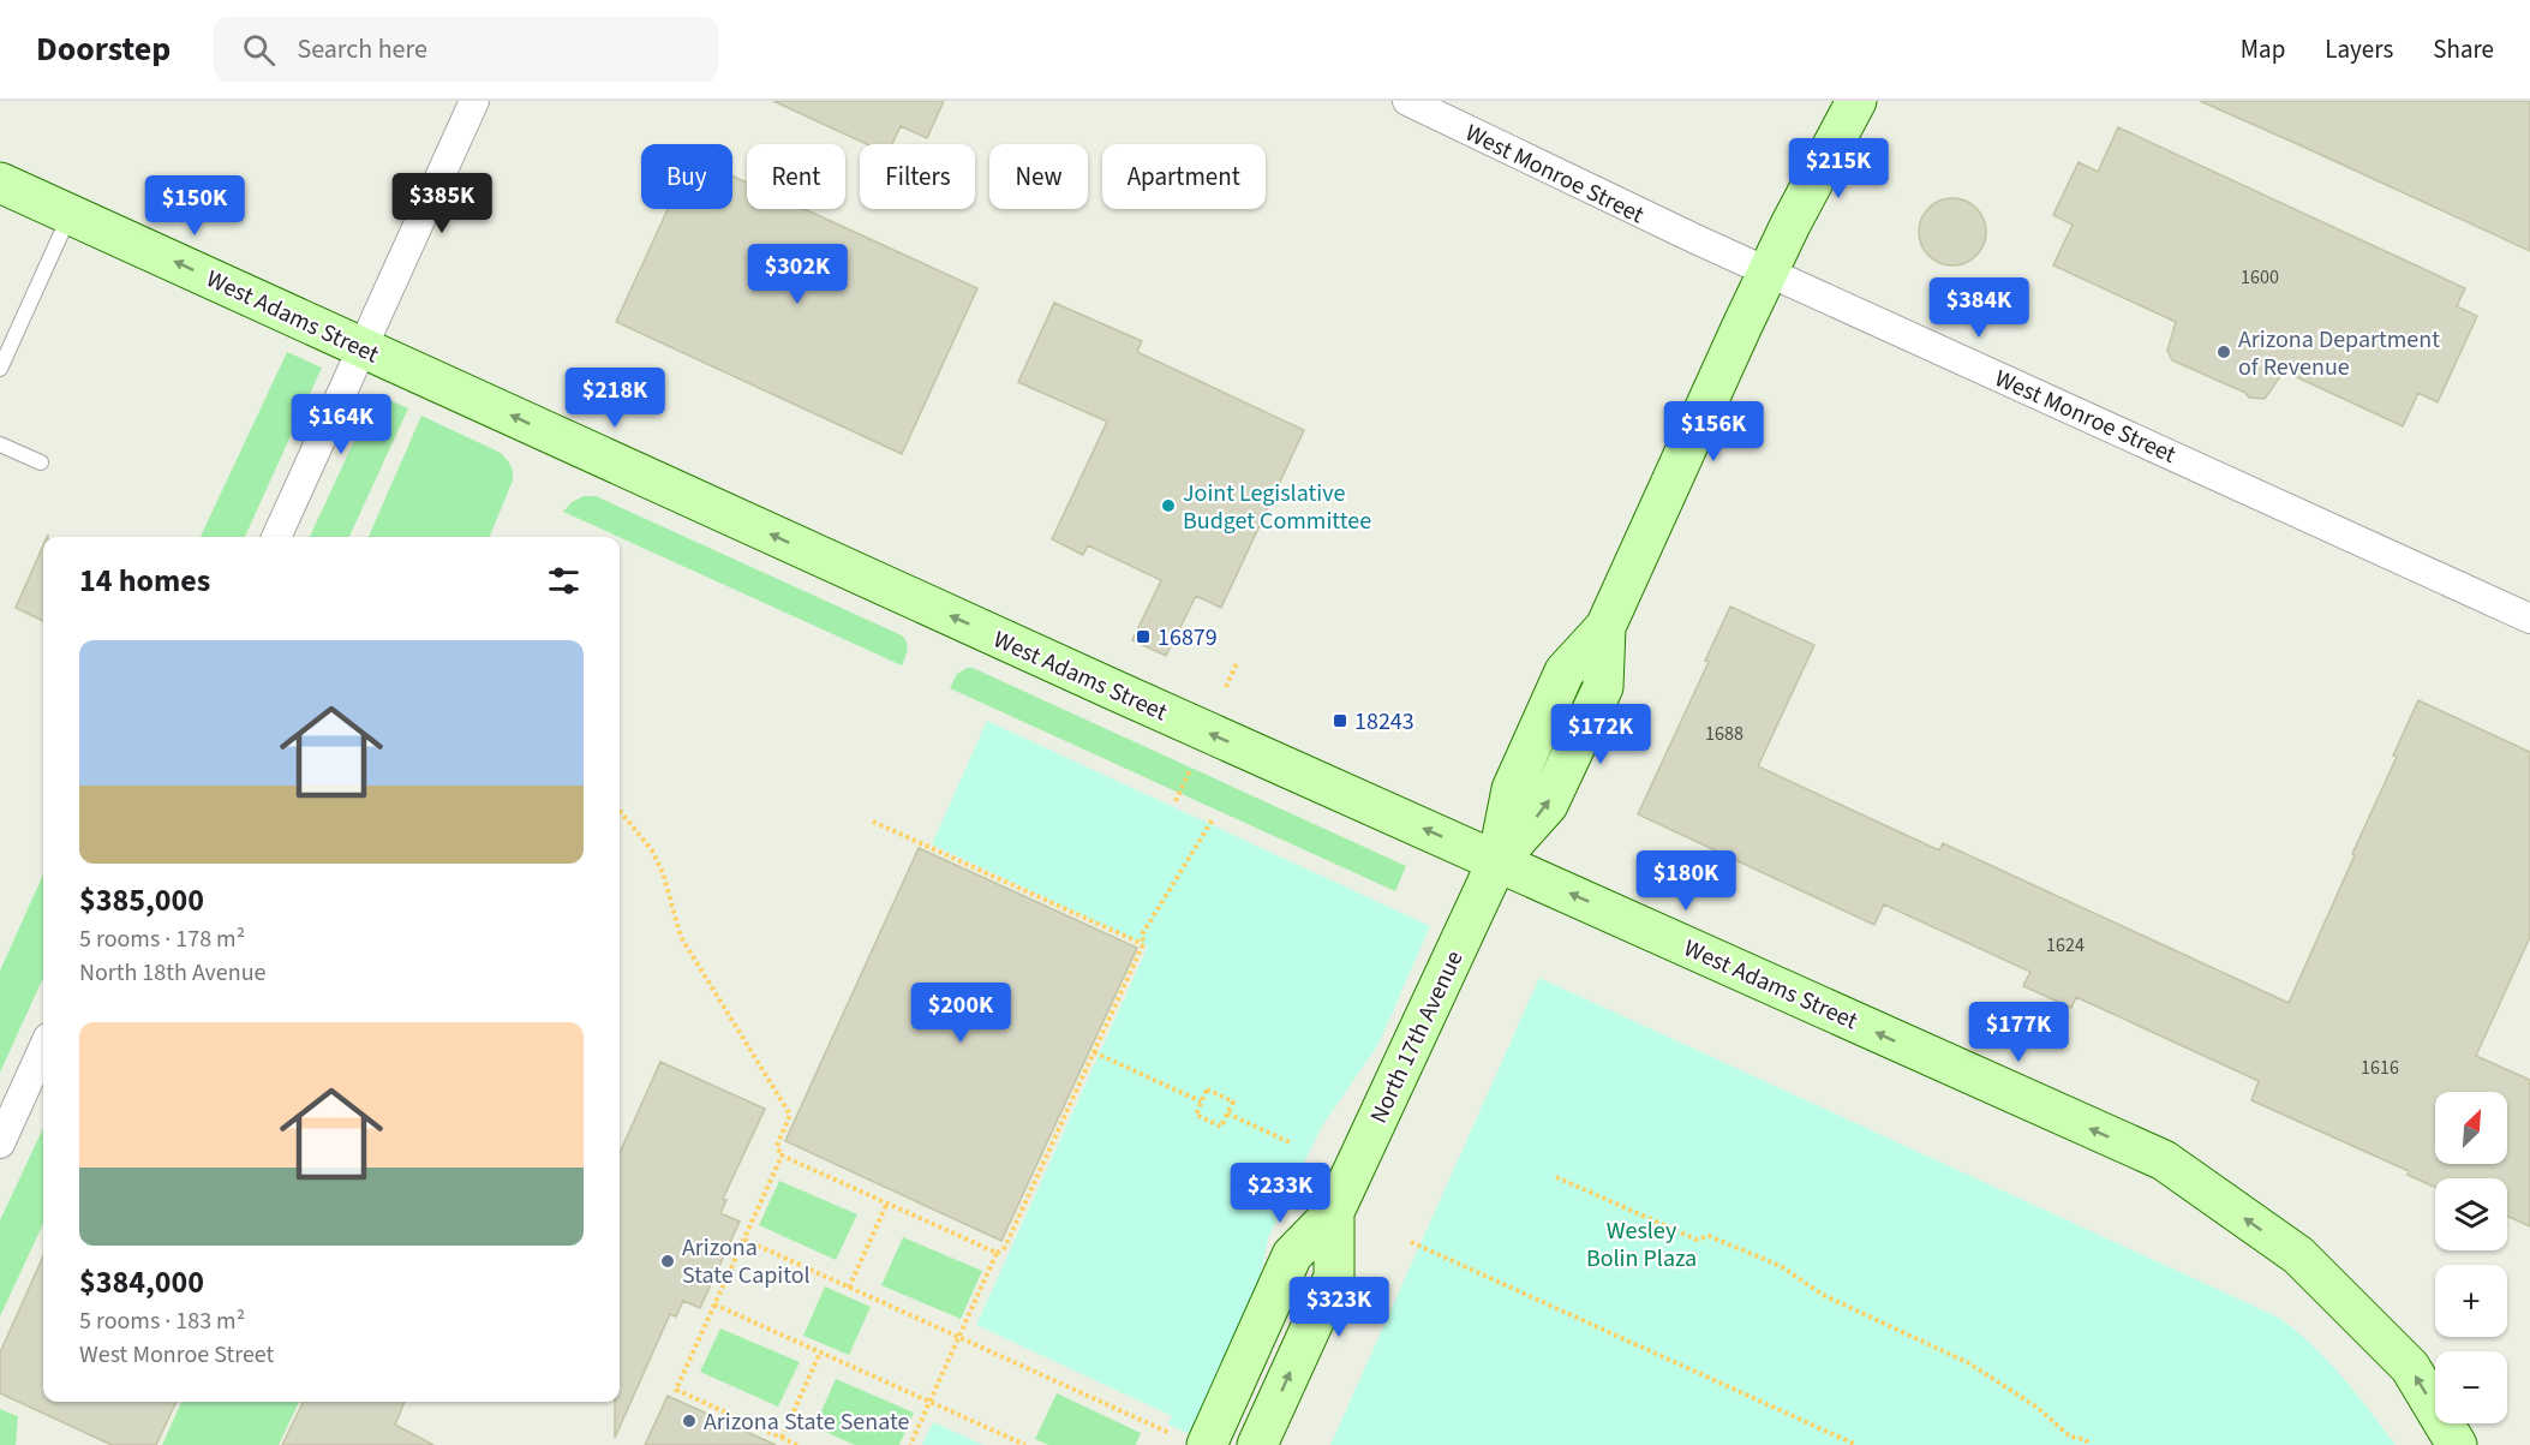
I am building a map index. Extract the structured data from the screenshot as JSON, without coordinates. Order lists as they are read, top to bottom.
{
  "streets": {
    "main road": ["West Adams Street", "North 17th Avenue"],
    "street": ["West Monroe Street"]
  },
  "crossings": [
    ["West Monroe Street", "North 17th Avenue"],
    ["West Adams Street", "North 17th Avenue"]
  ],
  "one_way": ["West Adams Street"],
  "parks": ["Wesley Bolin Plaza"],
  "places": {
    "other": [
      "Arizona Department of Revenue",
      "Joint Legislative Budget Committee",
      "Arizona State Capitol",
      "Arizona State Senate"
    ],
    "transit": ["16879", "18243"]
  },
  "house_numbers": [
    "1600",
    "1688",
    "1624",
    "1616"
  ],
  "north": "top right",
  "page": {
    "header": "Doorstep",
    "search": "Search here",
    "nav": ["Map", "Layers", "Share"],
    "price": [
      "$215K",
      "$385K",
      "$150K",
      "$302K",
      "$384K",
      "$218K",
      "$164K",
      "$156K",
      "$172K",
      "$180K",
      "$200K",
      "$177K",
      "$233K",
      "$323K"
    ],
    "chip": [
      "Buy",
      "Rent",
      "Filters",
      "New",
      "Apartment"
    ],
    "heading": "14 homes",
    "list": [
      {
        "name": "$385,000",
        "note": "5 rooms · 178 m² · North 18th Avenue"
      },
      {
        "name": "$384,000",
        "note": "5 rooms · 183 m² · West Monroe Street"
      }
    ],
    "map_buttons": ["+", "−"]
  }
}
